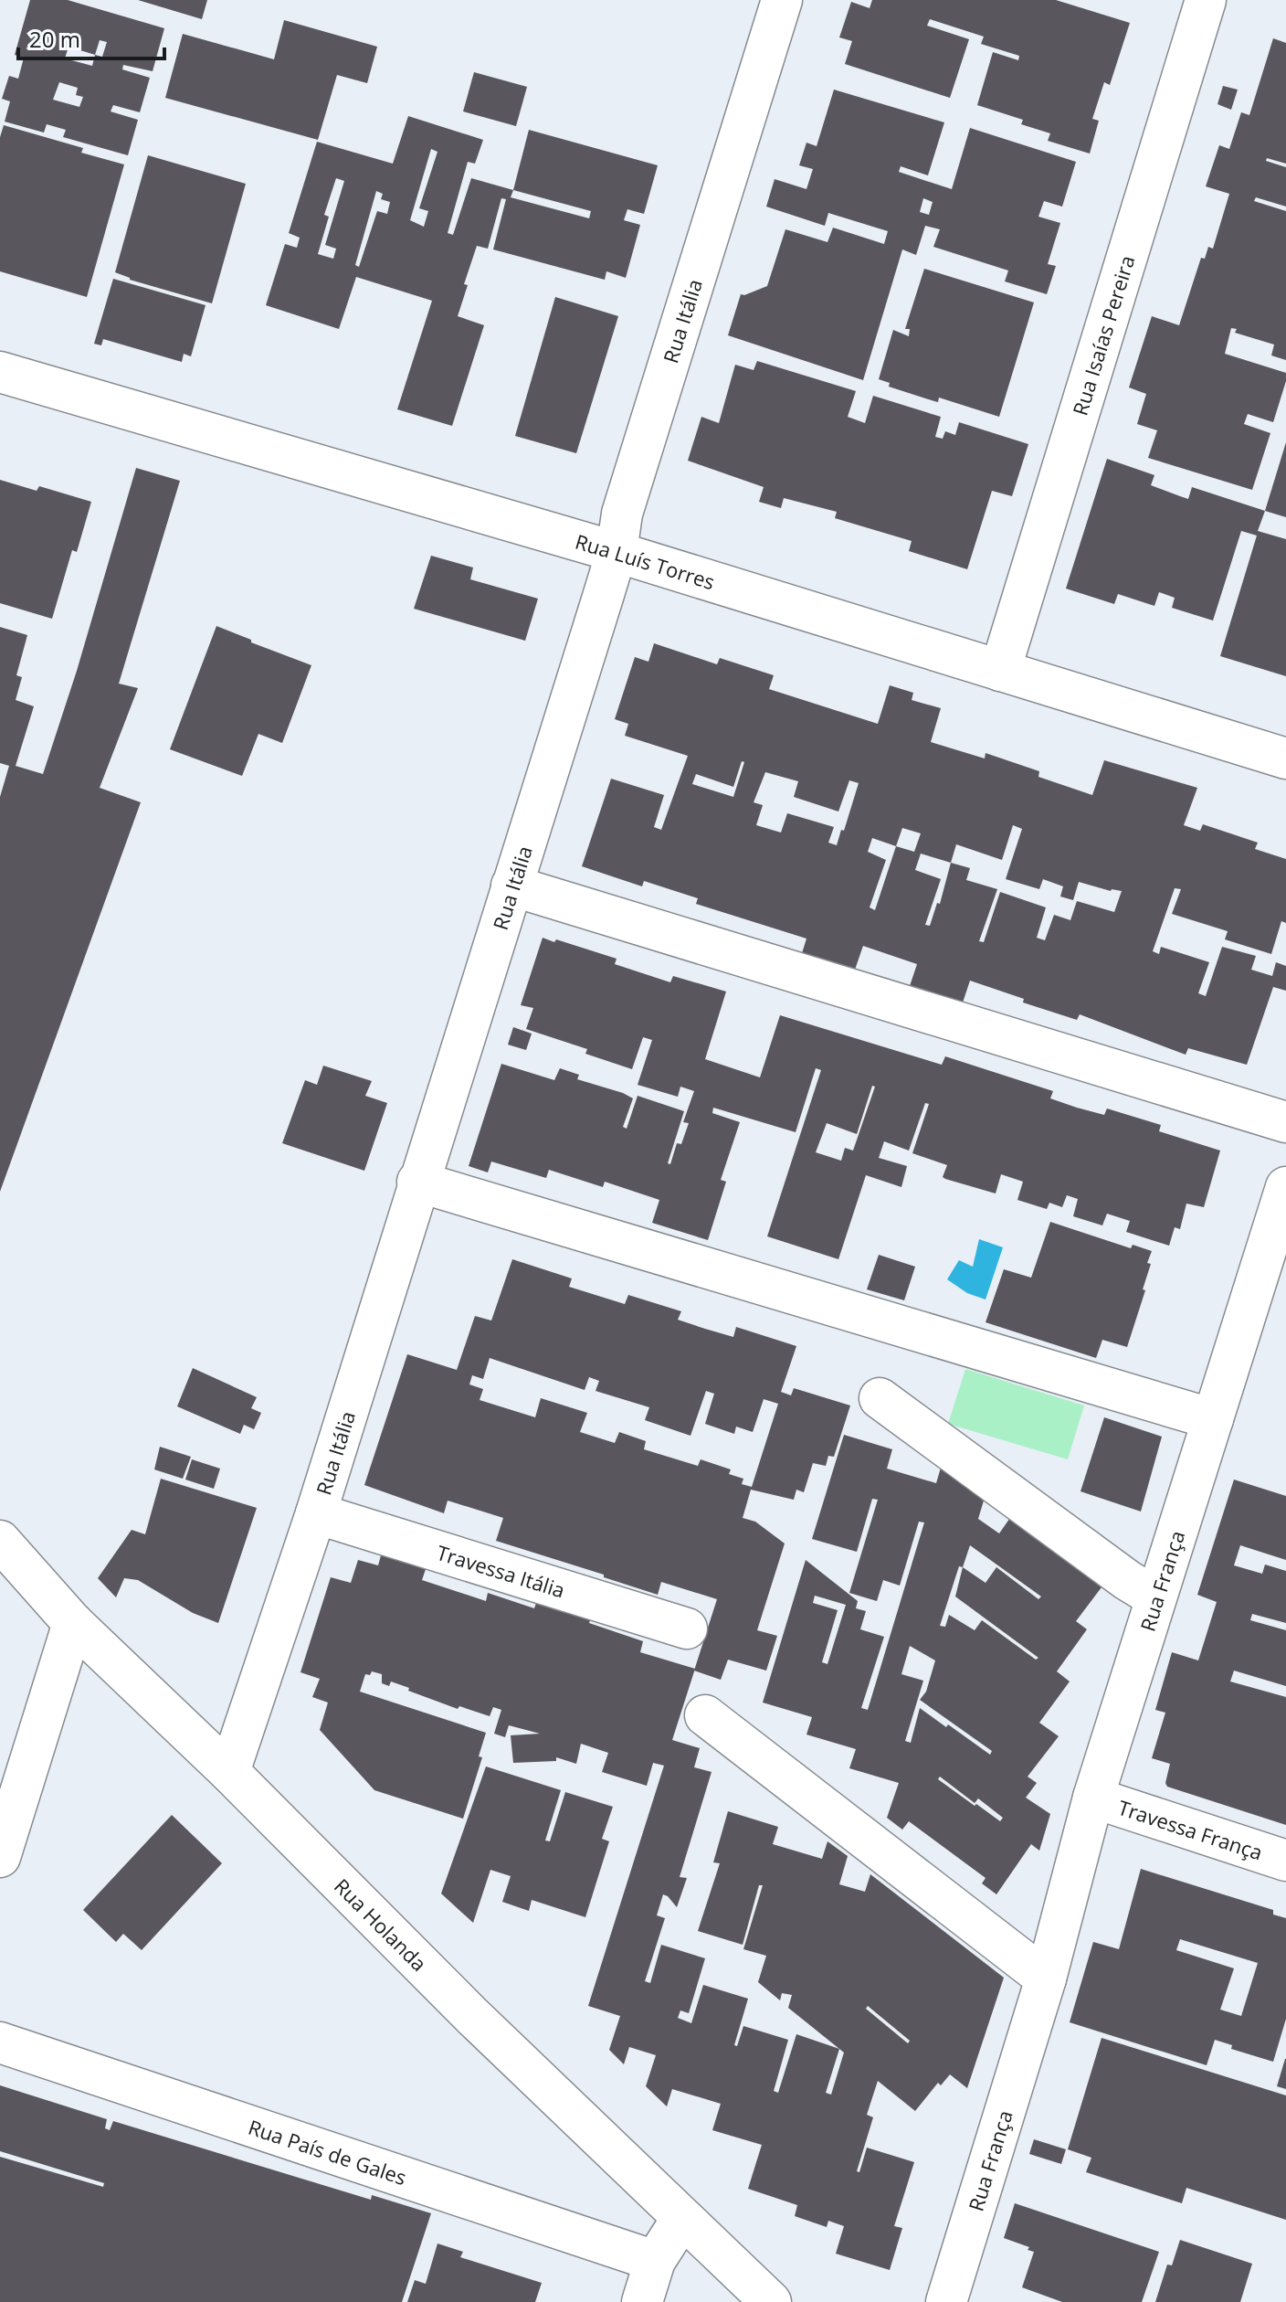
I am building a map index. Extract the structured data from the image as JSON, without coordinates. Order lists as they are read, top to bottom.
{
  "streets": {
    "street": [
      "Rua Itália",
      "Rua Isaías Pereira",
      "Rua Luís Torres",
      "Travessa Itália",
      "Rua França",
      "Travessa França",
      "Rua Holanda",
      "Rua País de Gales"
    ]
  },
  "crossings": [
    ["Rua Itália", "Rua Luís Torres"],
    ["Rua Itália", "Travessa Itália"],
    ["Rua Itália", "Rua Holanda"],
    ["Rua Isaías Pereira", "Rua Luís Torres"],
    ["Rua França", "Travessa França"]
  ],
  "scale_bar": "20 m"
}
